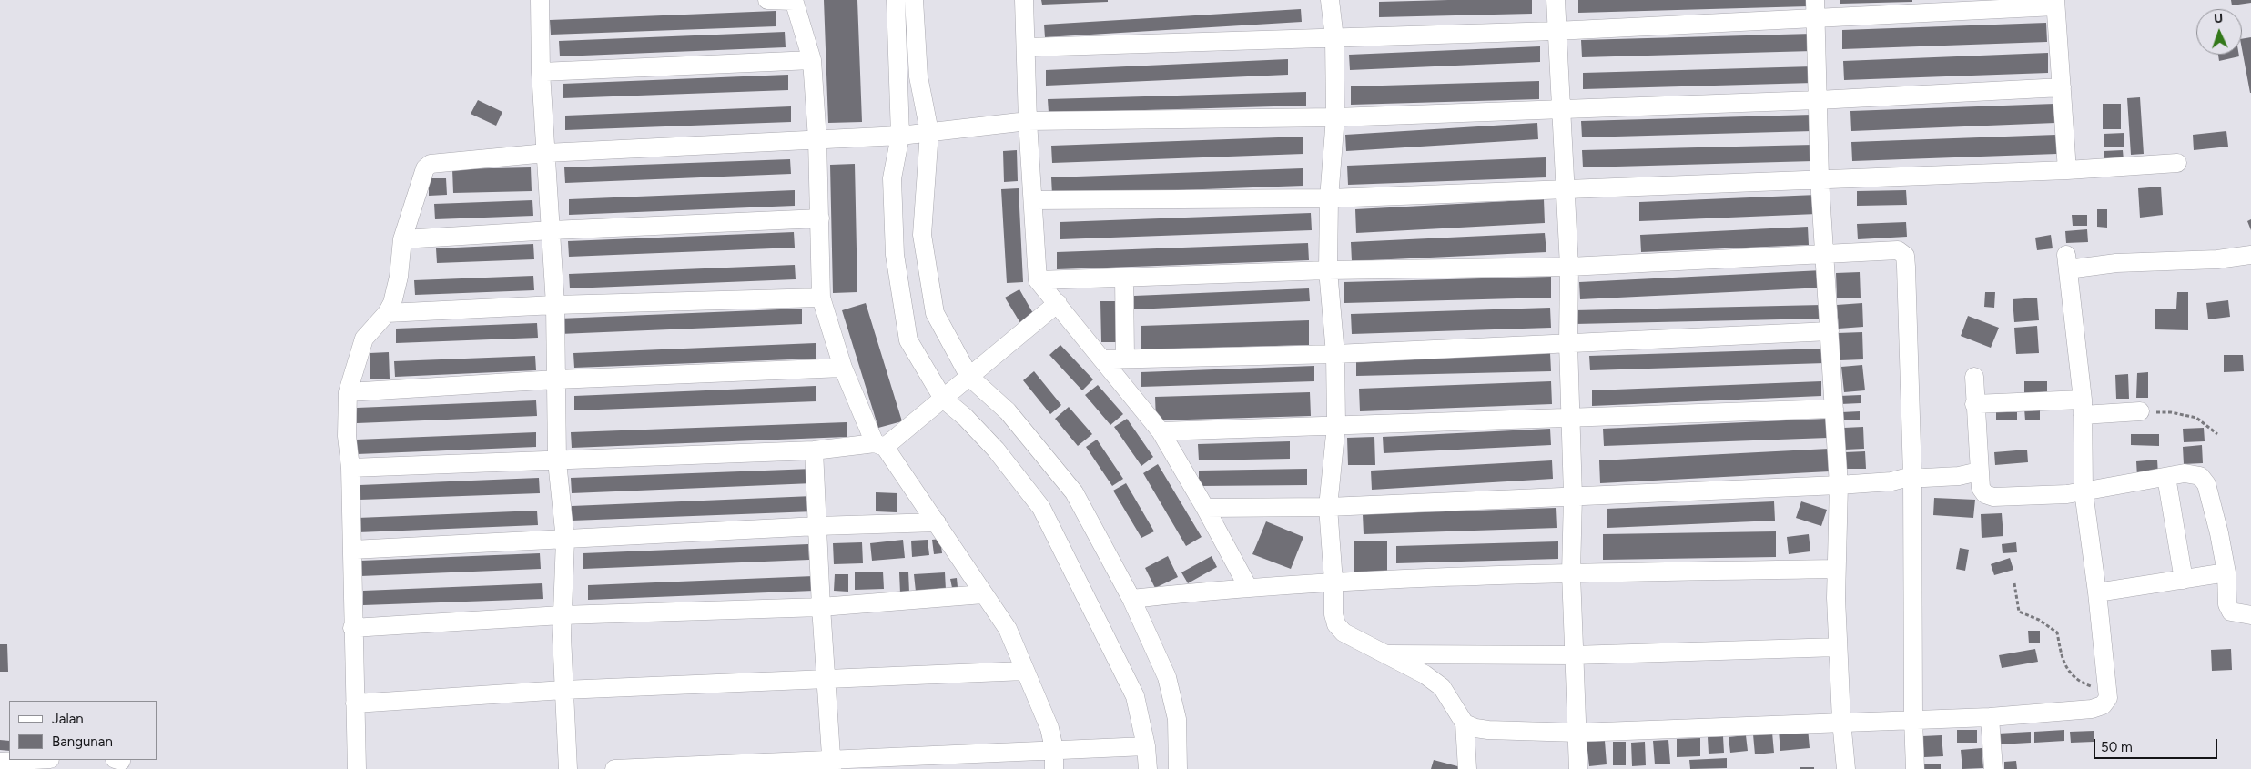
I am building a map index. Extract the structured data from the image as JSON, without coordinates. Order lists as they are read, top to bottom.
{
  "legend": ["Jalan", "Bangunan"],
  "scale_bar": "50 m",
  "north": "top"
}
